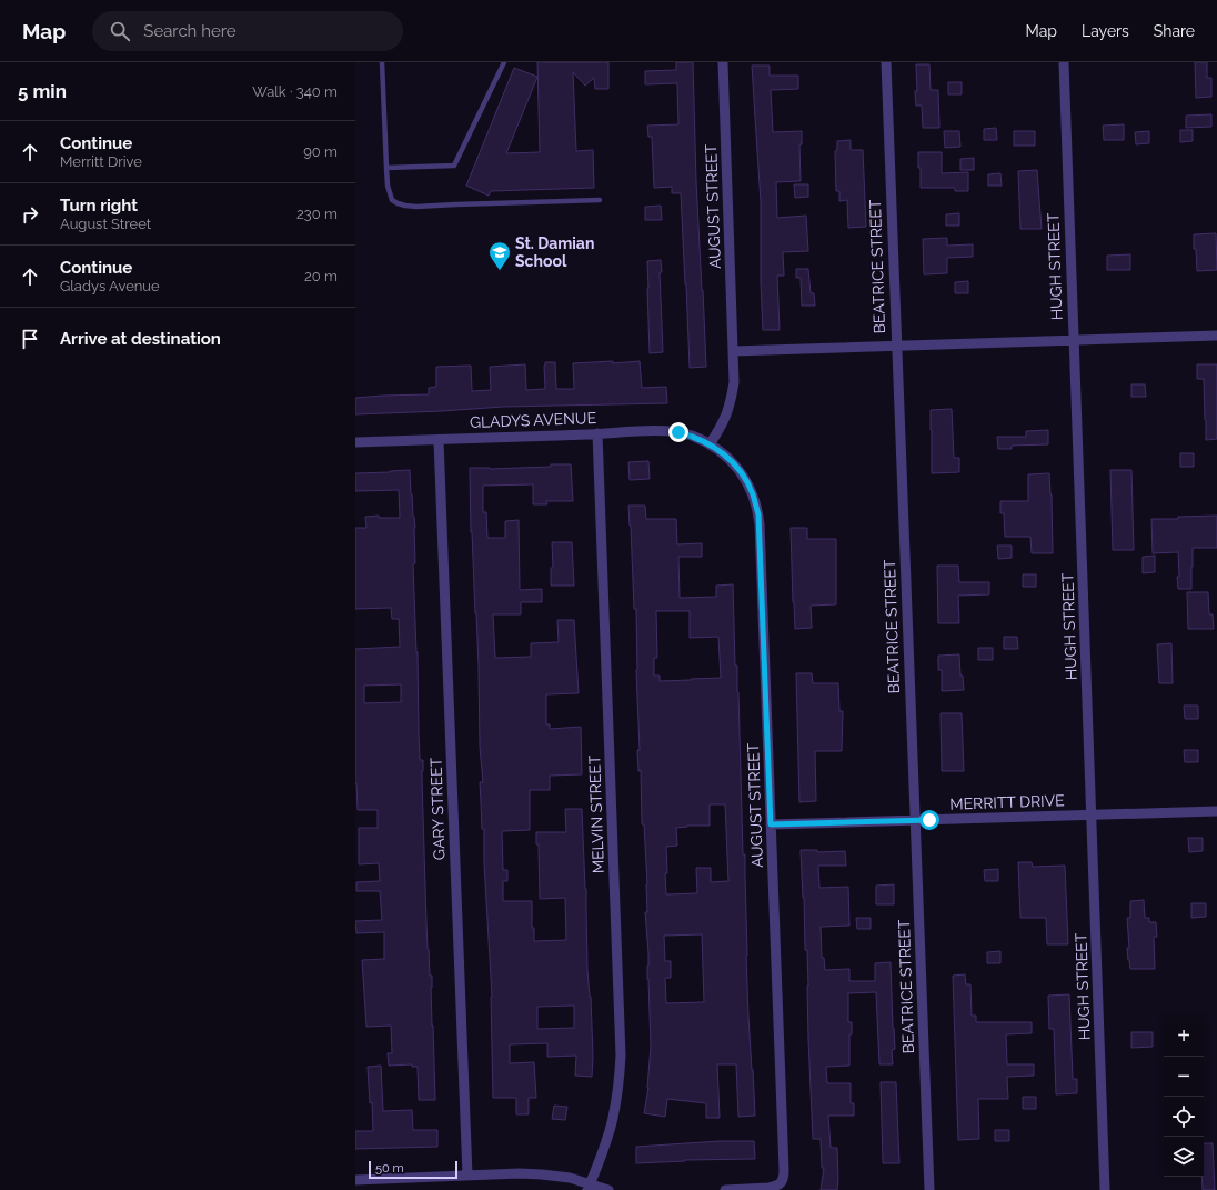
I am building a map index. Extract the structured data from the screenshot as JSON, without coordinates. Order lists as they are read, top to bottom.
{
  "streets": {
    "street": [
      "AUGUST STREET",
      "BEATRICE STREET",
      "HUGH STREET",
      "GLADYS AVENUE",
      "MERRITT DRIVE",
      "GARY STREET",
      "MELVIN STREET"
    ]
  },
  "crossings": [
    ["AUGUST STREET", "GLADYS AVENUE"],
    ["AUGUST STREET", "MERRITT DRIVE"],
    ["BEATRICE STREET", "MERRITT DRIVE"],
    ["HUGH STREET", "MERRITT DRIVE"],
    ["GLADYS AVENUE", "GARY STREET"],
    ["GLADYS AVENUE", "MELVIN STREET"]
  ],
  "places": {
    "school or university": ["St. Damian School"]
  },
  "scale_bar": "50 m",
  "page": {
    "header": "Map",
    "search": "Search here",
    "nav": ["Map", "Layers", "Share"],
    "heading": ["5 min", "Walk · 340 m"],
    "list": [
      ["Continue", "Merritt Drive", "90 m"],
      ["Turn right", "August Street", "230 m"],
      ["Continue", "Gladys Avenue", "20 m"],
      "Arrive at destination"
    ],
    "map_buttons": ["+", "−"],
    "scale": "50 m"
  }
}
